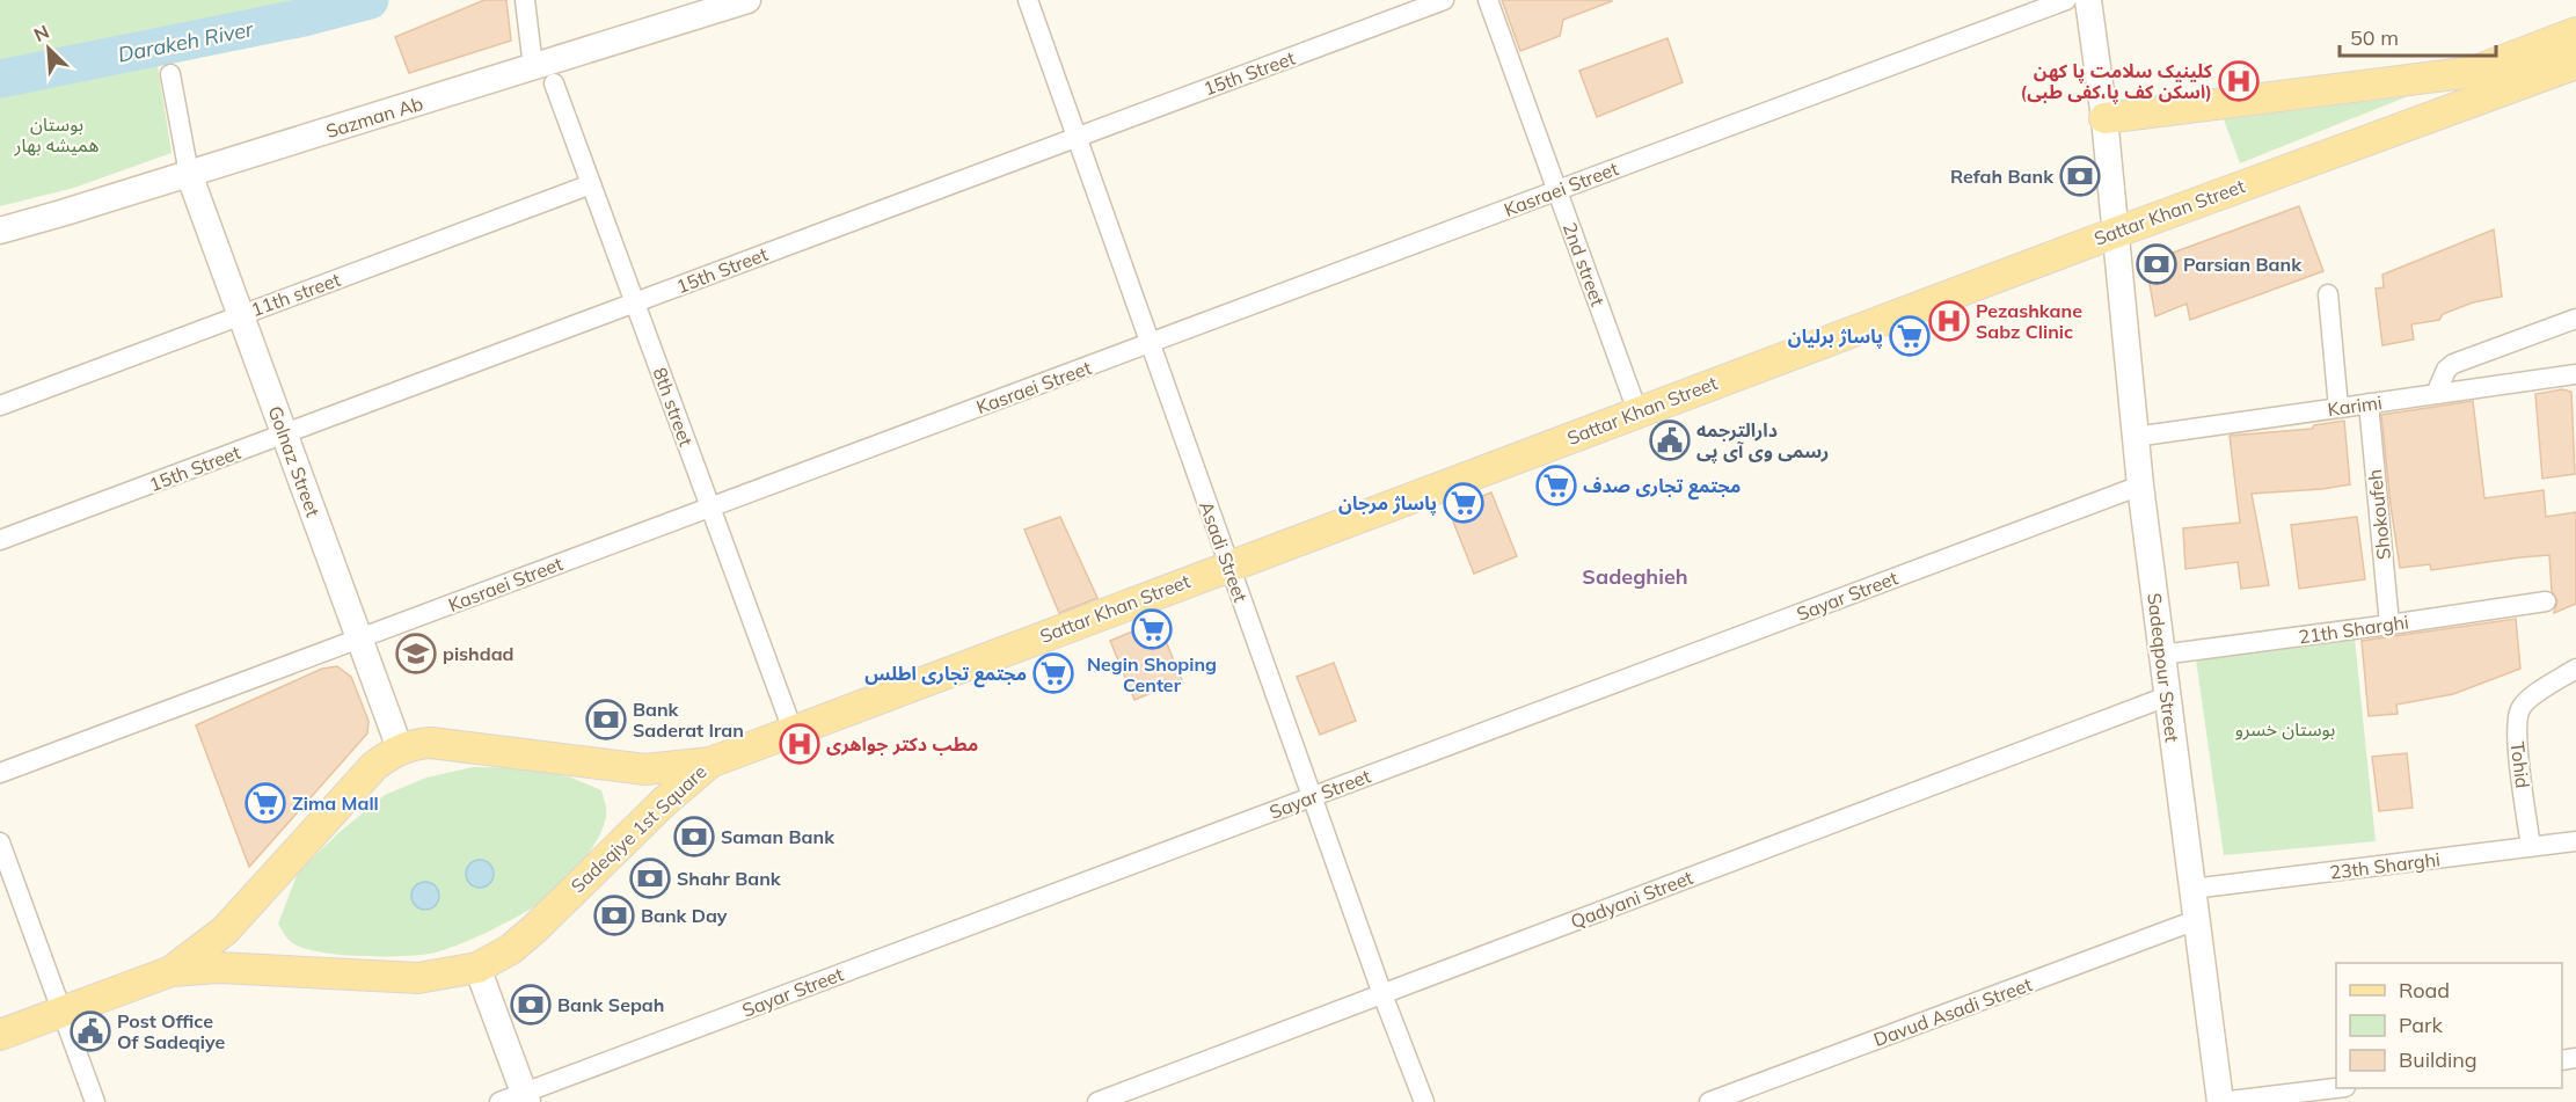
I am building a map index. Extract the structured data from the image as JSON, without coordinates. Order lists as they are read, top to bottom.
{
  "streets": {
    "main road": [
      "Sazman Ab",
      "Sattar Khan Street",
      "Golnaz Street",
      "Sadeqpour Street",
      "Sadeqiye 1st Square"
    ],
    "street": [
      "15th Street",
      "Kasraei Street",
      "2nd street",
      "11th street",
      "Karimi",
      "8th street",
      "Shokoufeh",
      "Asadi Street",
      "Sayar Street",
      "21th Sharghi",
      "Tohid",
      "23th Sharghi",
      "Qadyani Street",
      "Davud Asadi Street"
    ]
  },
  "crossings": [
    ["15th Street", "8th street"],
    ["15th Street", "Golnaz Street"],
    ["15th Street", "Asadi Street"],
    ["Sazman Ab", "Golnaz Street"],
    ["Kasraei Street", "2nd street"],
    ["Kasraei Street", "8th street"],
    ["Kasraei Street", "Golnaz Street"],
    ["Kasraei Street", "Asadi Street"],
    ["Sattar Khan Street", "2nd street"],
    ["Sattar Khan Street", "8th street"],
    ["Sattar Khan Street", "Asadi Street"],
    ["Sattar Khan Street", "Sadeqpour Street"],
    ["Sattar Khan Street", "Sadeqiye 1st Square"],
    ["11th street", "8th street"],
    ["11th street", "Golnaz Street"],
    ["Karimi", "Shokoufeh"],
    ["Karimi", "Sadeqpour Street"],
    ["Golnaz Street", "Sadeqiye 1st Square"],
    ["Shokoufeh", "21th Sharghi"],
    ["Asadi Street", "Sayar Street"],
    ["Asadi Street", "Qadyani Street"],
    ["Sayar Street", "Sadeqpour Street"],
    ["21th Sharghi", "Sadeqpour Street"],
    ["Sadeqpour Street", "23th Sharghi"],
    ["Sadeqpour Street", "Qadyani Street"],
    ["Sadeqpour Street", "Davud Asadi Street"],
    ["Tohid", "23th Sharghi"]
  ],
  "districts": ["Sadeghieh"],
  "water": ["Darakeh River"],
  "parks": ["بوستان همیشه بهار", "بوستان خسرو"],
  "places": {
    "hospital": ["کلینیک سلامت پا کهن (اسکن کف پا،کفی طبی)", "Pezashkane Sabz Clinic", "مطب دکتر جواهری"],
    "bank": [
      "Refah Bank",
      "Parsian Bank",
      "Bank Saderat Iran",
      "Saman Bank",
      "Shahr Bank",
      "Bank Day",
      "Bank Sepah"
    ],
    "supermarket": [
      "پاساژ برلیان",
      "مجتمع تجاری صدف",
      "پاساژ مرجان",
      "Negin Shoping Center",
      "مجتمع تجاری اطلس",
      "Zima Mall"
    ],
    "public building": ["دارالترجمه رسمی وی آی پی", "Post Office Of Sadeqiye"],
    "school or university": ["pishdad"]
  },
  "legend": ["Road", "Park", "Building"],
  "scale_bar": "50 m",
  "north": "top left"
}
